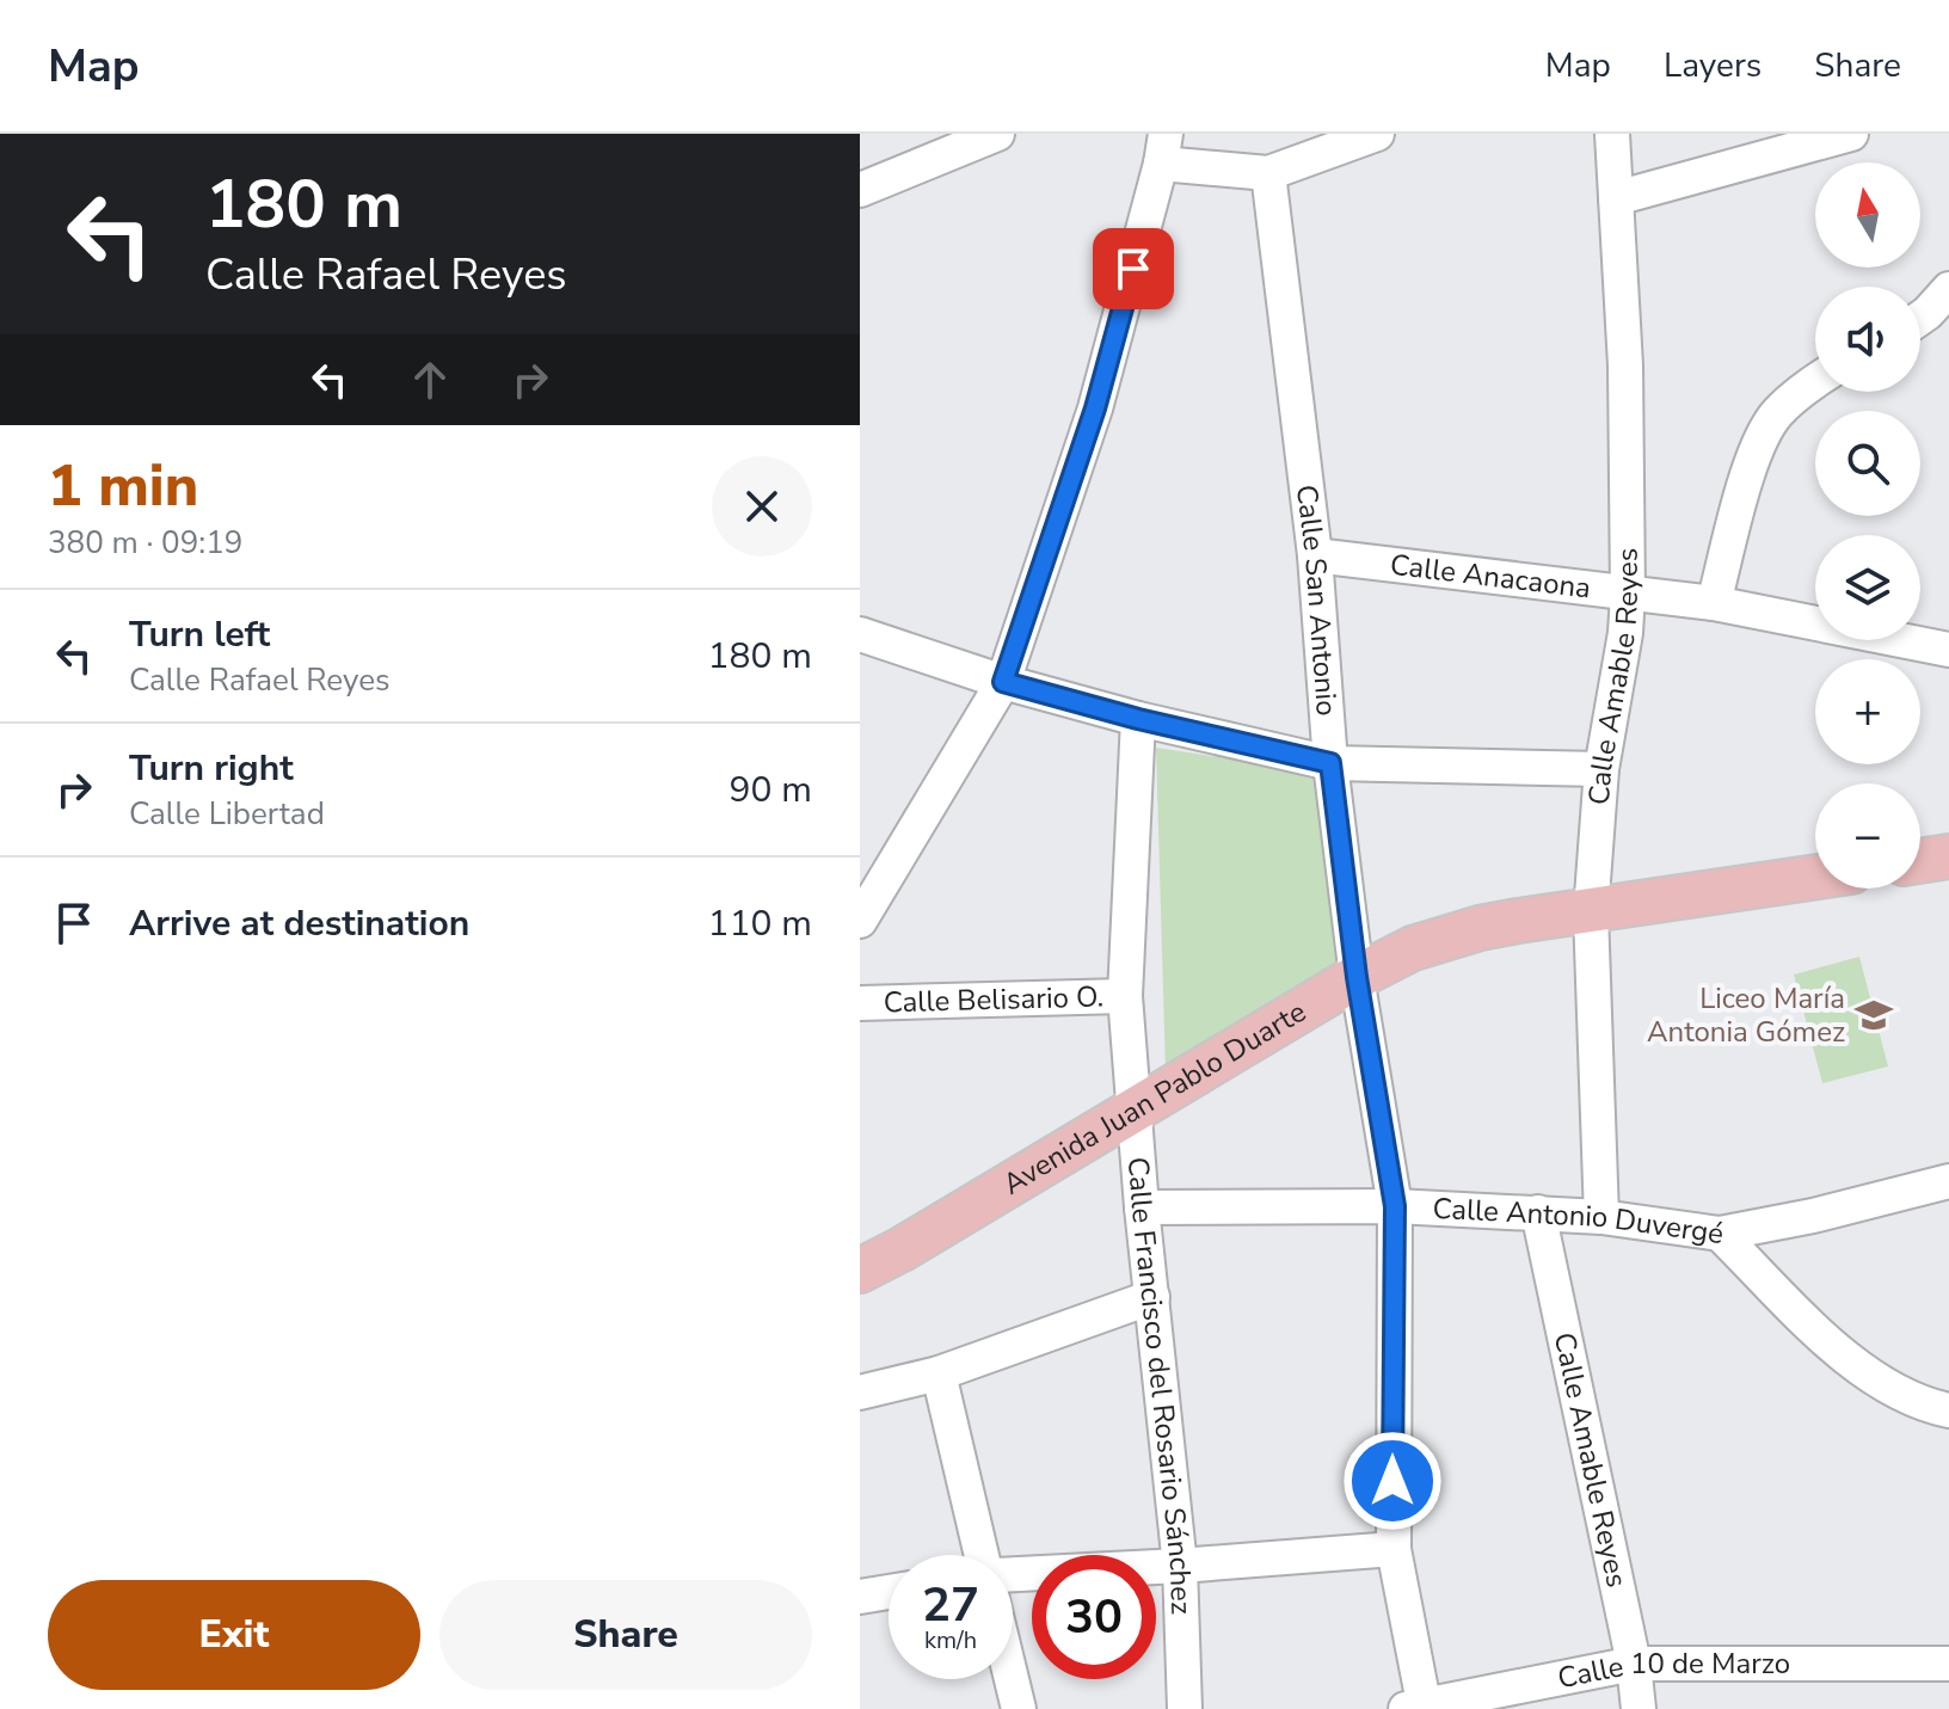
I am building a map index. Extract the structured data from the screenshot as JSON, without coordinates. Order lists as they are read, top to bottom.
{
  "streets": {
    "main road": ["Avenida Juan Pablo Duarte"],
    "street": [
      "Calle Anacaona",
      "Calle San Antonio",
      "Calle Amable Reyes",
      "Calle Belisario O.",
      "Calle Antonio Duvergé",
      "Calle Francisco del Rosario Sánchez",
      "Calle 10 de Marzo"
    ]
  },
  "crossings": [
    ["Calle Anacaona", "Calle San Antonio"],
    ["Calle Anacaona", "Calle Amable Reyes"],
    ["Calle San Antonio", "Avenida Juan Pablo Duarte"],
    ["Calle San Antonio", "Calle Antonio Duvergé"],
    ["Calle San Antonio", "Calle 10 de Marzo"],
    ["Calle Amable Reyes", "Avenida Juan Pablo Duarte"],
    ["Calle Amable Reyes", "Calle Antonio Duvergé"],
    ["Calle Amable Reyes", "Calle 10 de Marzo"],
    ["Calle Belisario O.", "Calle Francisco del Rosario Sánchez"],
    ["Avenida Juan Pablo Duarte", "Calle Francisco del Rosario Sánchez"],
    ["Calle Antonio Duvergé", "Calle Francisco del Rosario Sánchez"]
  ],
  "places": {
    "school or university": ["Liceo María Antonia Gómez"]
  },
  "north": "top",
  "page": {
    "header": "Map",
    "nav": ["Map", "Layers", "Share"],
    "turn": ["180 m", "Calle Rafael Reyes"],
    "map_buttons": ["+", "−"],
    "heading": ["1 min", "380 m · 09:19"],
    "list": [
      {
        "name": "Turn left",
        "note": "Calle Rafael Reyes",
        "value": "180 m"
      },
      {
        "name": "Turn right",
        "note": "Calle Libertad",
        "value": "90 m"
      },
      {
        "name": "Arrive at destination",
        "value": "110 m"
      }
    ],
    "speed": "27 km/h",
    "limit": "30",
    "buttons": ["Exit", "Share"]
  }
}
